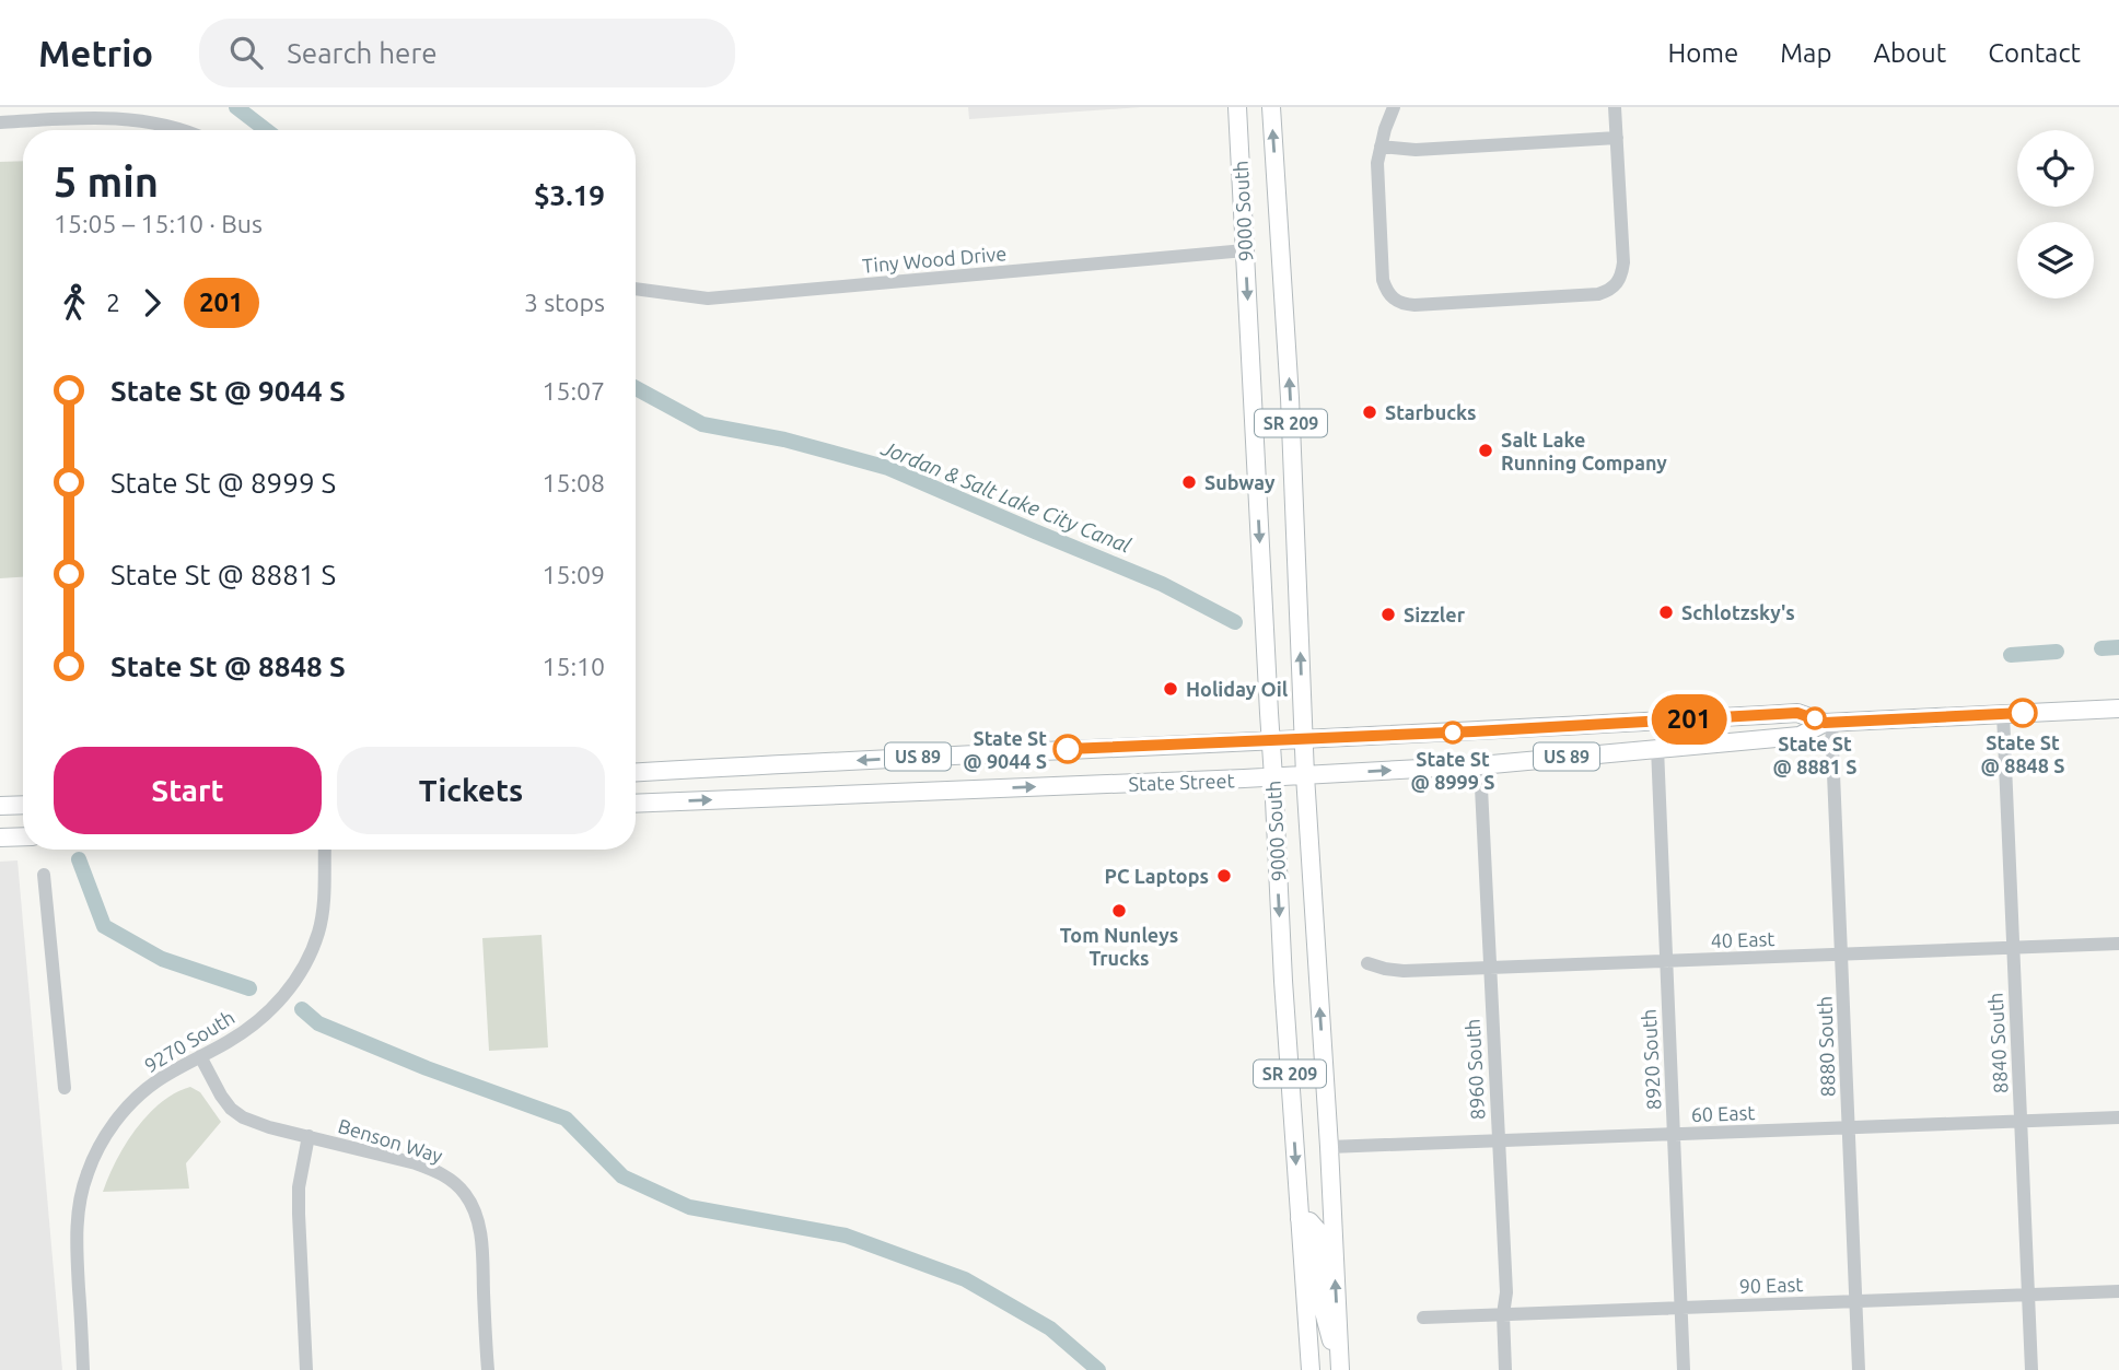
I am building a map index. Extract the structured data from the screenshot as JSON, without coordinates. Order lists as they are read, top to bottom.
{
  "streets": {
    "main road": [
      "9000 South",
      "SR 209",
      "US 89",
      "State Street"
    ],
    "street": [
      "Tiny Wood Drive",
      "40 East",
      "9270 South",
      "8840 South",
      "8880 South",
      "8920 South",
      "8960 South",
      "60 East",
      "Benson Way",
      "90 East"
    ]
  },
  "crossings": [
    ["9000 South", "Tiny Wood Drive"],
    ["9000 South", "State Street"],
    ["9000 South", "60 East"],
    ["State Street", "8840 South"],
    ["State Street", "8880 South"],
    ["State Street", "8920 South"],
    ["State Street", "8960 South"],
    ["40 East", "8840 South"],
    ["40 East", "8880 South"],
    ["40 East", "8920 South"],
    ["40 East", "8960 South"],
    ["9270 South", "Benson Way"],
    ["8840 South", "60 East"],
    ["8840 South", "90 East"],
    ["8880 South", "60 East"],
    ["8880 South", "90 East"],
    ["8920 South", "60 East"],
    ["8920 South", "90 East"],
    ["8960 South", "60 East"],
    ["8960 South", "90 East"]
  ],
  "water": ["Jordan & Salt Lake City Canal"],
  "places": [
    "Starbucks",
    "Salt Lake Running Company",
    "Subway",
    "Schlotzsky's",
    "Sizzler",
    "Holiday Oil",
    "State St @ 8848 S",
    "State St @ 8881 S",
    "State St @ 8999 S",
    "State St @ 9044 S",
    "PC Laptops",
    "Tom Nunleys Trucks"
  ],
  "lines": ["bus line 201"],
  "page": {
    "header": "Metrio",
    "search": "Search here",
    "nav": [
      "Home",
      "Map",
      "About",
      "Contact"
    ],
    "on_map": "201",
    "heading": ["5 min", "15:05 – 15:10 · Bus", "$3.19"],
    "legs": ["2", "201", "3 stops"],
    "list": [
      {
        "name": "State St @ 9044 S",
        "value": "15:07"
      },
      {
        "name": "State St @ 8999 S",
        "value": "15:08"
      },
      {
        "name": "State St @ 8881 S",
        "value": "15:09"
      },
      {
        "name": "State St @ 8848 S",
        "value": "15:10"
      }
    ],
    "buttons": ["Start", "Tickets"]
  }
}
